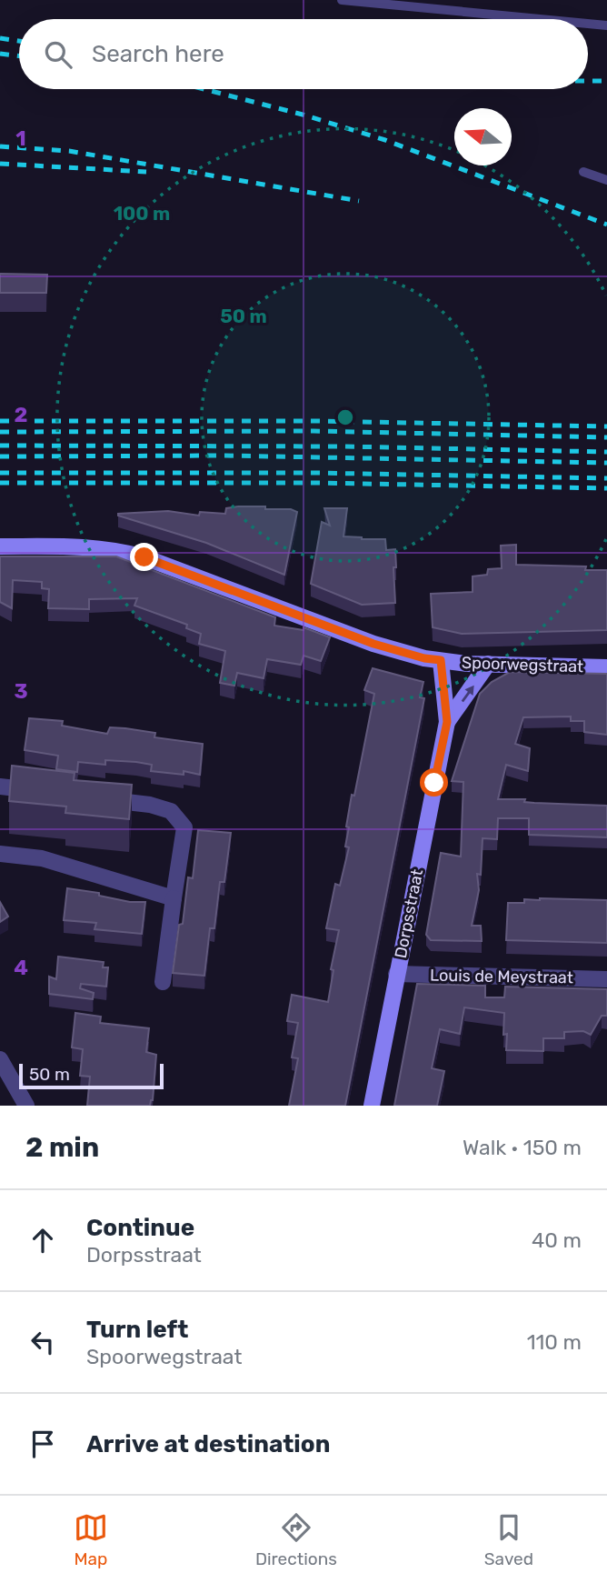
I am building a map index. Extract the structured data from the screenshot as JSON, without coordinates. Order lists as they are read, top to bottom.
{
  "streets": {
    "street": ["Spoorwegstraat", "Dorpsstraat", "Louis de Meystraat"]
  },
  "crossings": [
    ["Spoorwegstraat", "Dorpsstraat"],
    ["Dorpsstraat", "Louis de Meystraat"]
  ],
  "scale_bar": "50 m",
  "north": "left",
  "page": {
    "search": "Search here",
    "scale": "50 m",
    "heading": ["2 min", "Walk · 150 m"],
    "list": [
      ["Continue", "Dorpsstraat", "40 m"],
      ["Turn left", "Spoorwegstraat", "110 m"],
      "Arrive at destination"
    ],
    "nav": ["Map", "Directions", "Saved"]
  },
  "grid": {
    "rows": [
      "1",
      "2",
      "3",
      "4"
    ]
  },
  "rings": ["100 m", "50 m"]
}
